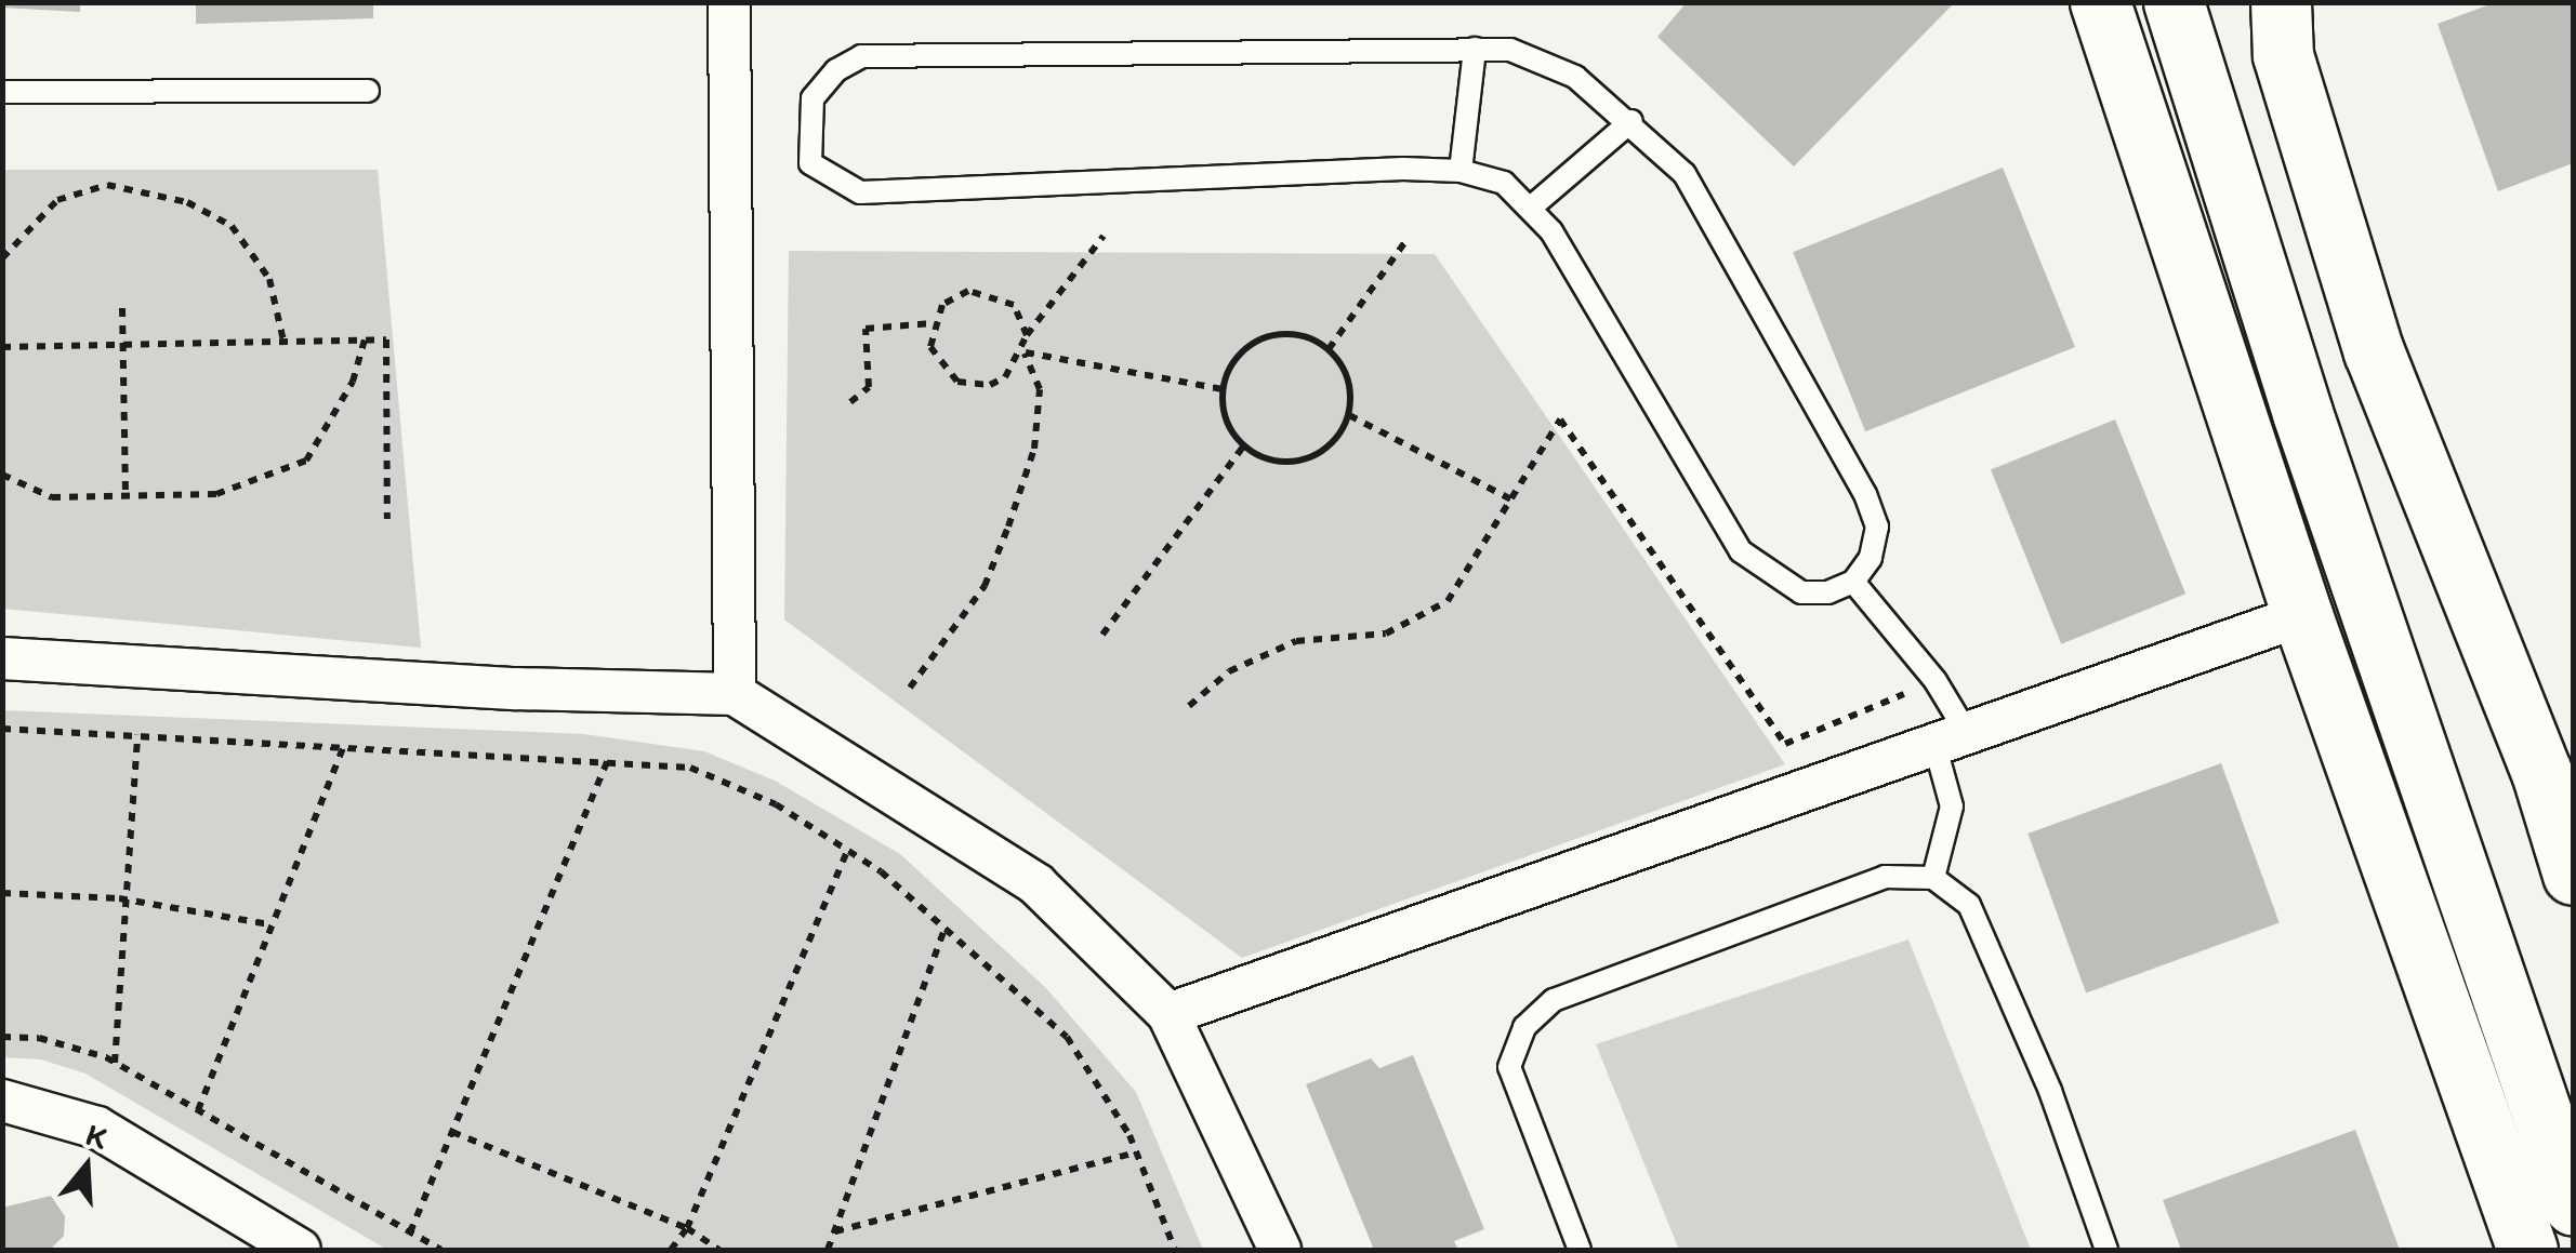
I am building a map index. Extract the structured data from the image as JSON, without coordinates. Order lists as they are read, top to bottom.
{
  "north": "top"
}
